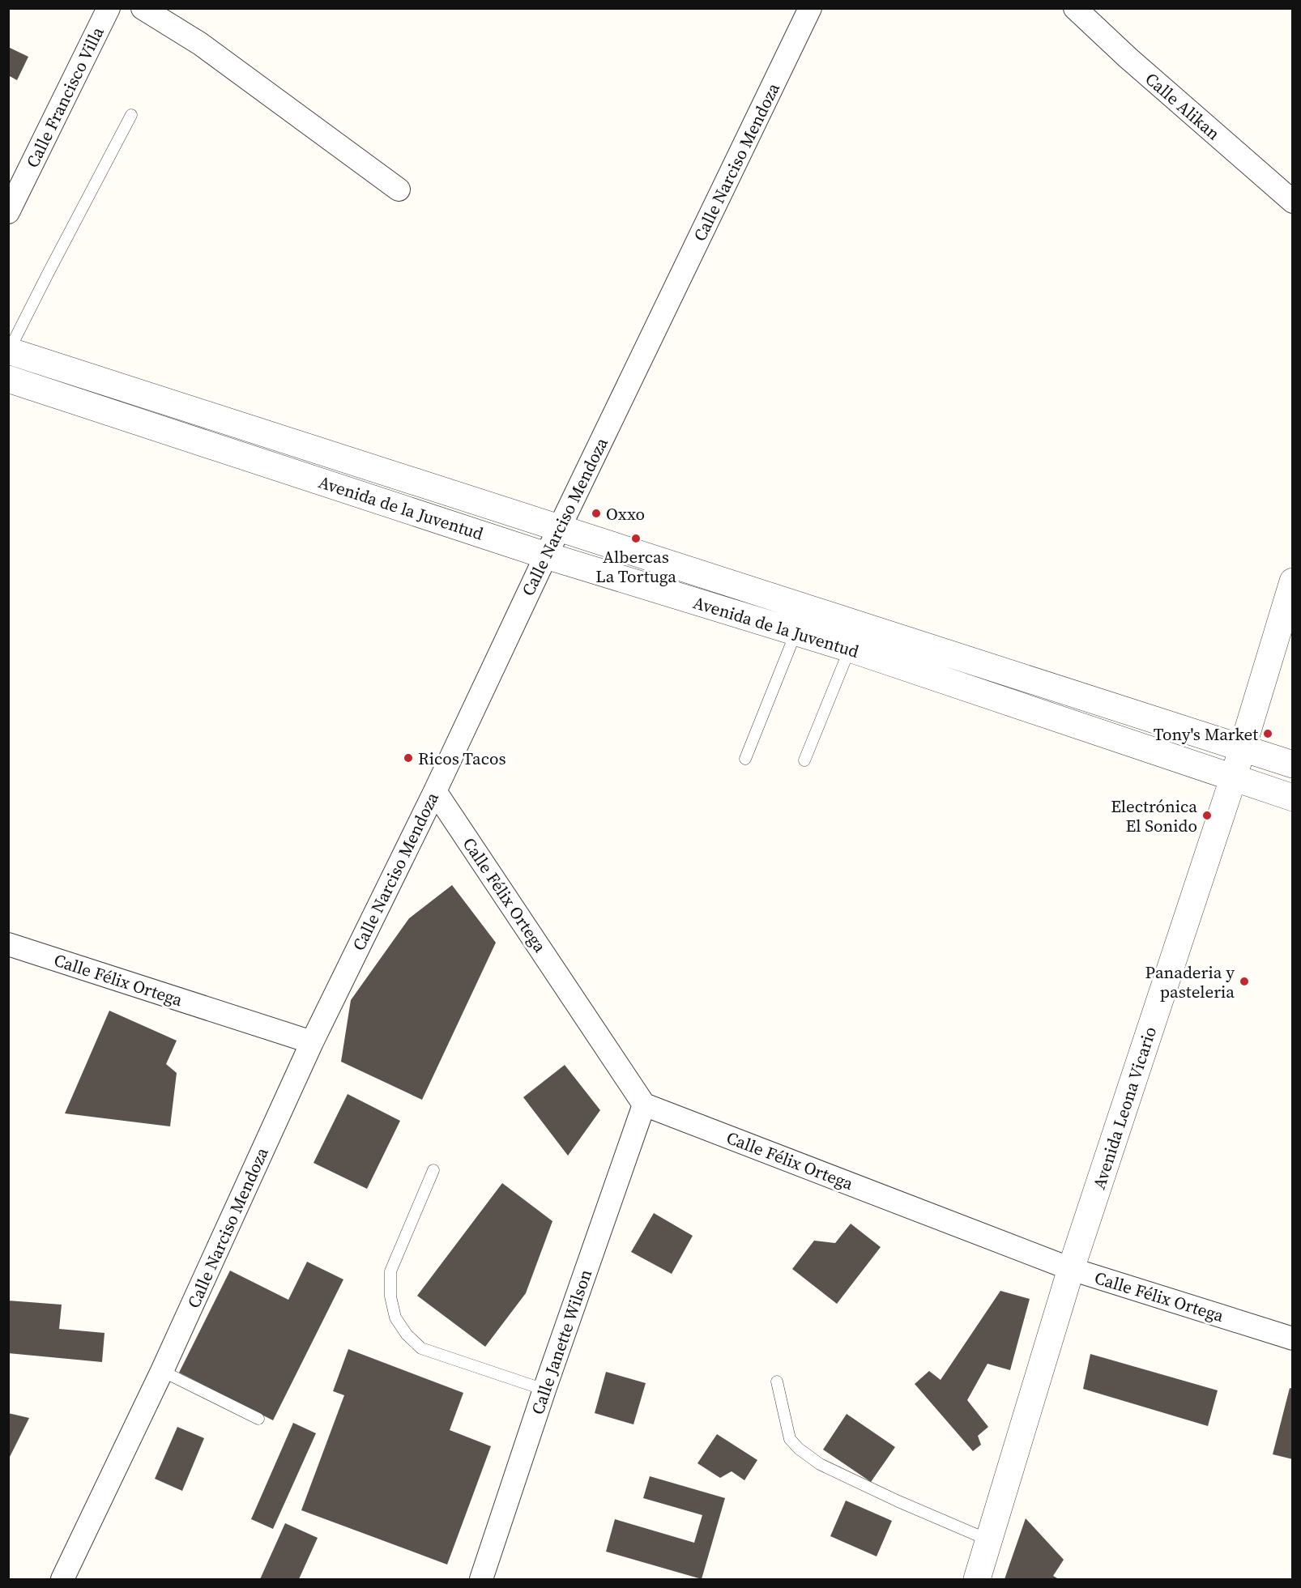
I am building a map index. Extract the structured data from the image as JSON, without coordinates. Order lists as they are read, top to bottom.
{
  "streets": {
    "street": [
      "Calle Francisco Villa",
      "Calle Alikan",
      "Calle Narciso Mendoza",
      "Avenida de la Juventud",
      "Calle Félix Ortega",
      "Avenida Leona Vicario",
      "Calle Janette Wilson"
    ]
  },
  "crossings": [
    ["Calle Narciso Mendoza", "Avenida de la Juventud"],
    ["Calle Narciso Mendoza", "Calle Félix Ortega"],
    ["Avenida de la Juventud", "Avenida Leona Vicario"],
    ["Calle Félix Ortega", "Avenida Leona Vicario"],
    ["Calle Félix Ortega", "Calle Janette Wilson"]
  ],
  "places": [
    "Oxxo",
    "Albercas La Tortuga",
    "Tony's Market",
    "Ricos Tacos",
    "Electrónica El Sonido",
    "Panaderia y pasteleria"
  ]
}
